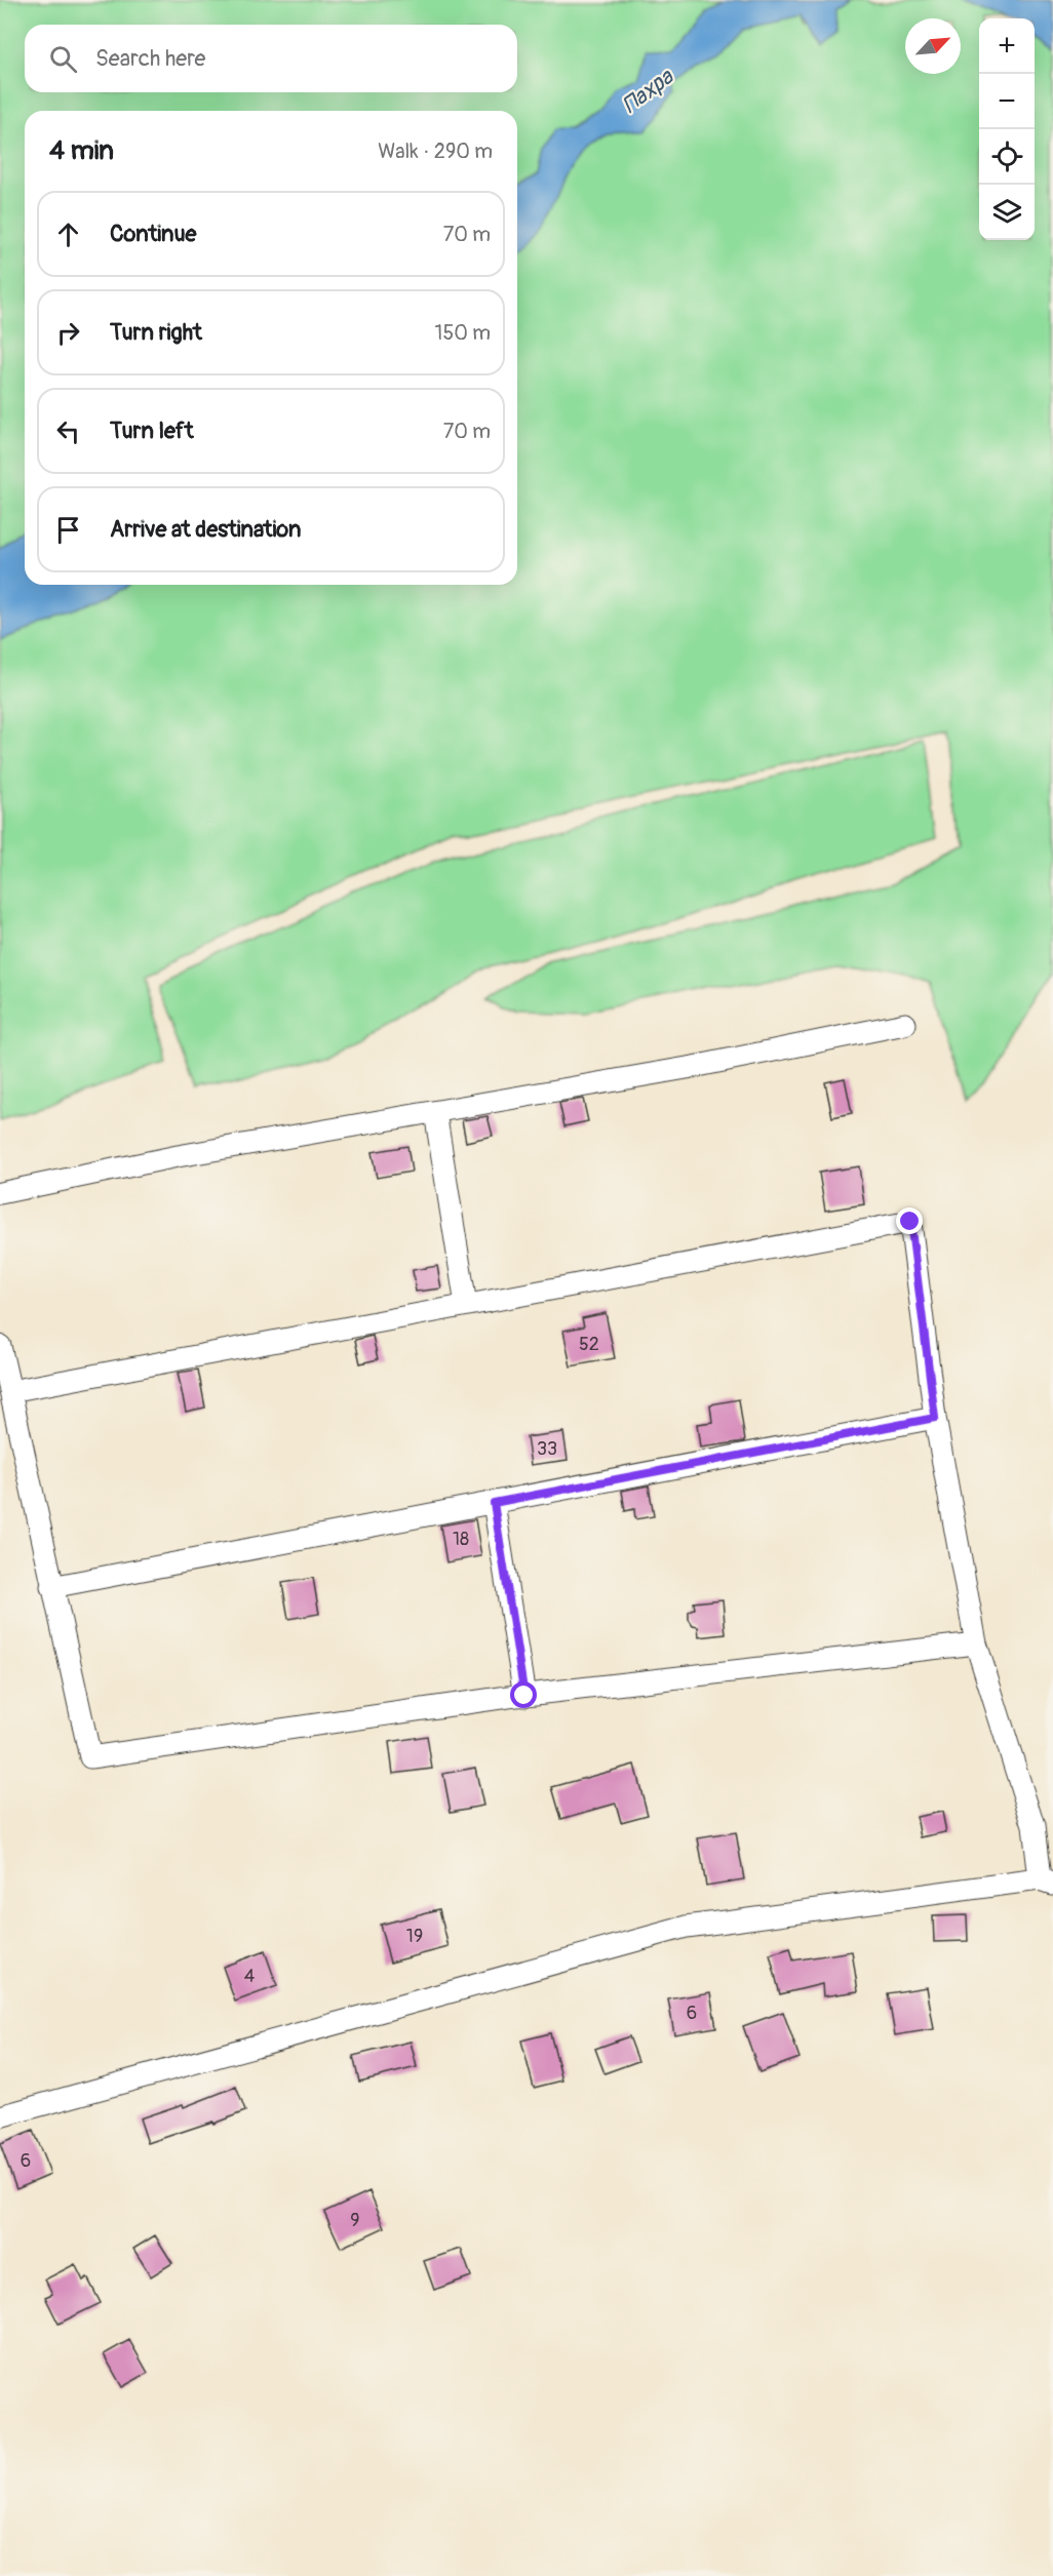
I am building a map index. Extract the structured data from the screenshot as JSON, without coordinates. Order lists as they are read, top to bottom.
{
  "water": ["Пахра"],
  "house_numbers": [
    "52",
    "33",
    "18",
    "19",
    "4",
    "6",
    "6",
    "9"
  ],
  "north": "top right",
  "page": {
    "map_buttons": ["+", "−"],
    "search": "Search here",
    "heading": ["4 min", "Walk · 290 m"],
    "list": [
      ["Continue", "70 m"],
      ["Turn right", "150 m"],
      ["Turn left", "70 m"],
      "Arrive at destination"
    ]
  }
}
